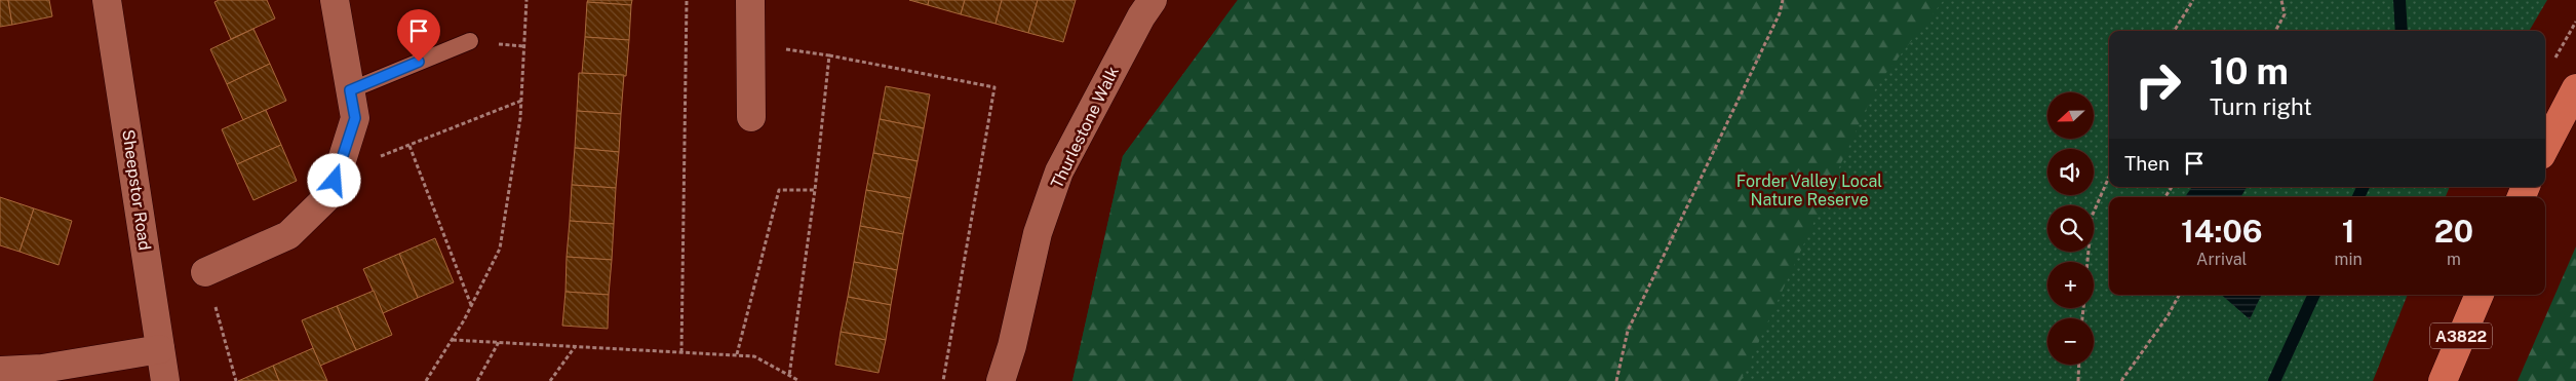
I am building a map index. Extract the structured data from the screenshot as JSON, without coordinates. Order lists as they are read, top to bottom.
{
  "streets": {
    "main road": ["A3822"],
    "street": ["Thurlestone Walk", "Sheepstor Road"]
  },
  "parks": ["Forder Valley Local Nature Reserve"],
  "north": "left",
  "page": {
    "turn": ["10 m", "Turn right"],
    "map_buttons": ["+", "−"],
    "then": "Then",
    "eta": [
      "14:06",
      "Arrival",
      "1",
      "min",
      "20",
      "m"
    ]
  }
}
